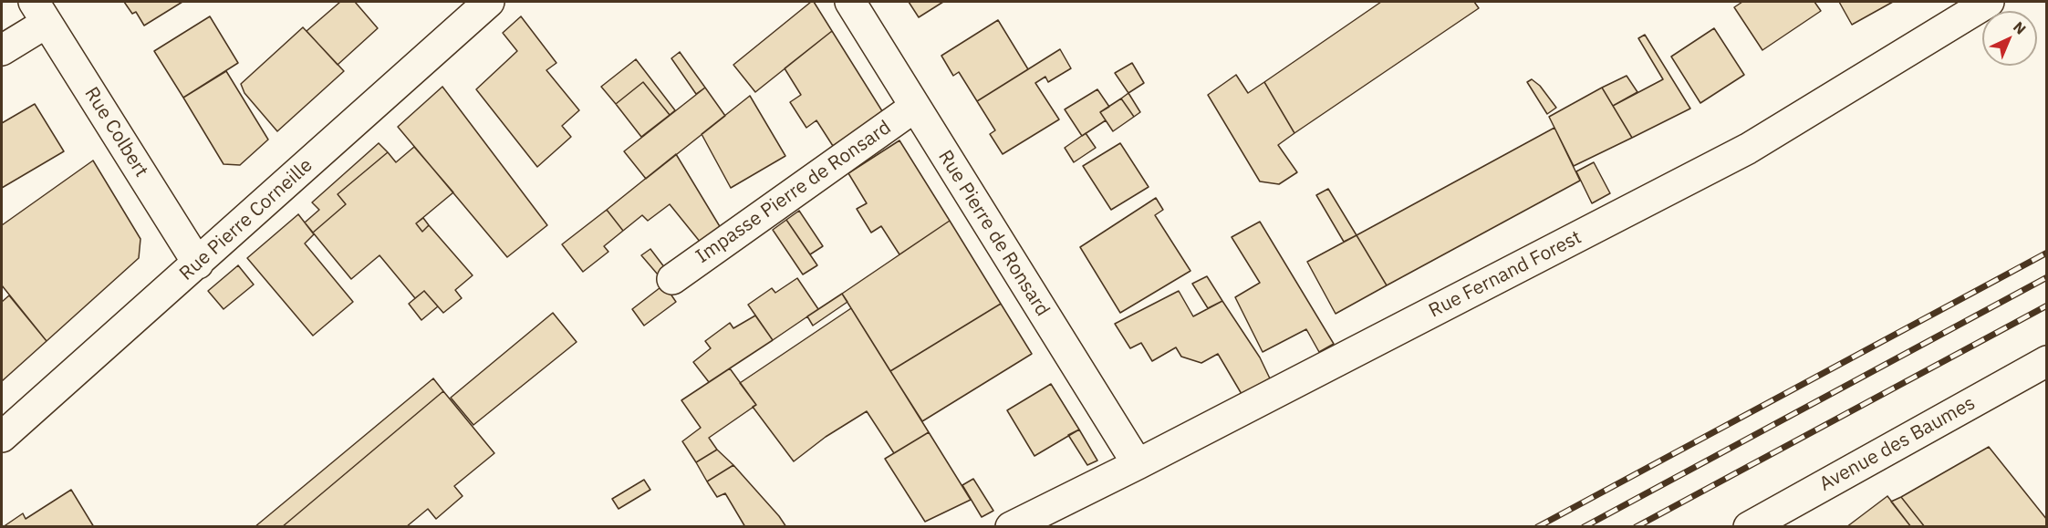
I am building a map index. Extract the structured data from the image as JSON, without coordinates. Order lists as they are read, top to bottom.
{
  "streets": {
    "street": [
      "Rue Colbert",
      "Impasse Pierre de Ronsard",
      "Rue Pierre Corneille",
      "Rue Pierre de Ronsard",
      "Rue Fernand Forest",
      "Avenue des Baumes"
    ]
  },
  "crossings": [
    ["Rue Colbert", "Rue Pierre Corneille"],
    ["Impasse Pierre de Ronsard", "Rue Pierre de Ronsard"],
    ["Rue Pierre de Ronsard", "Rue Fernand Forest"]
  ],
  "north": "top right"
}
